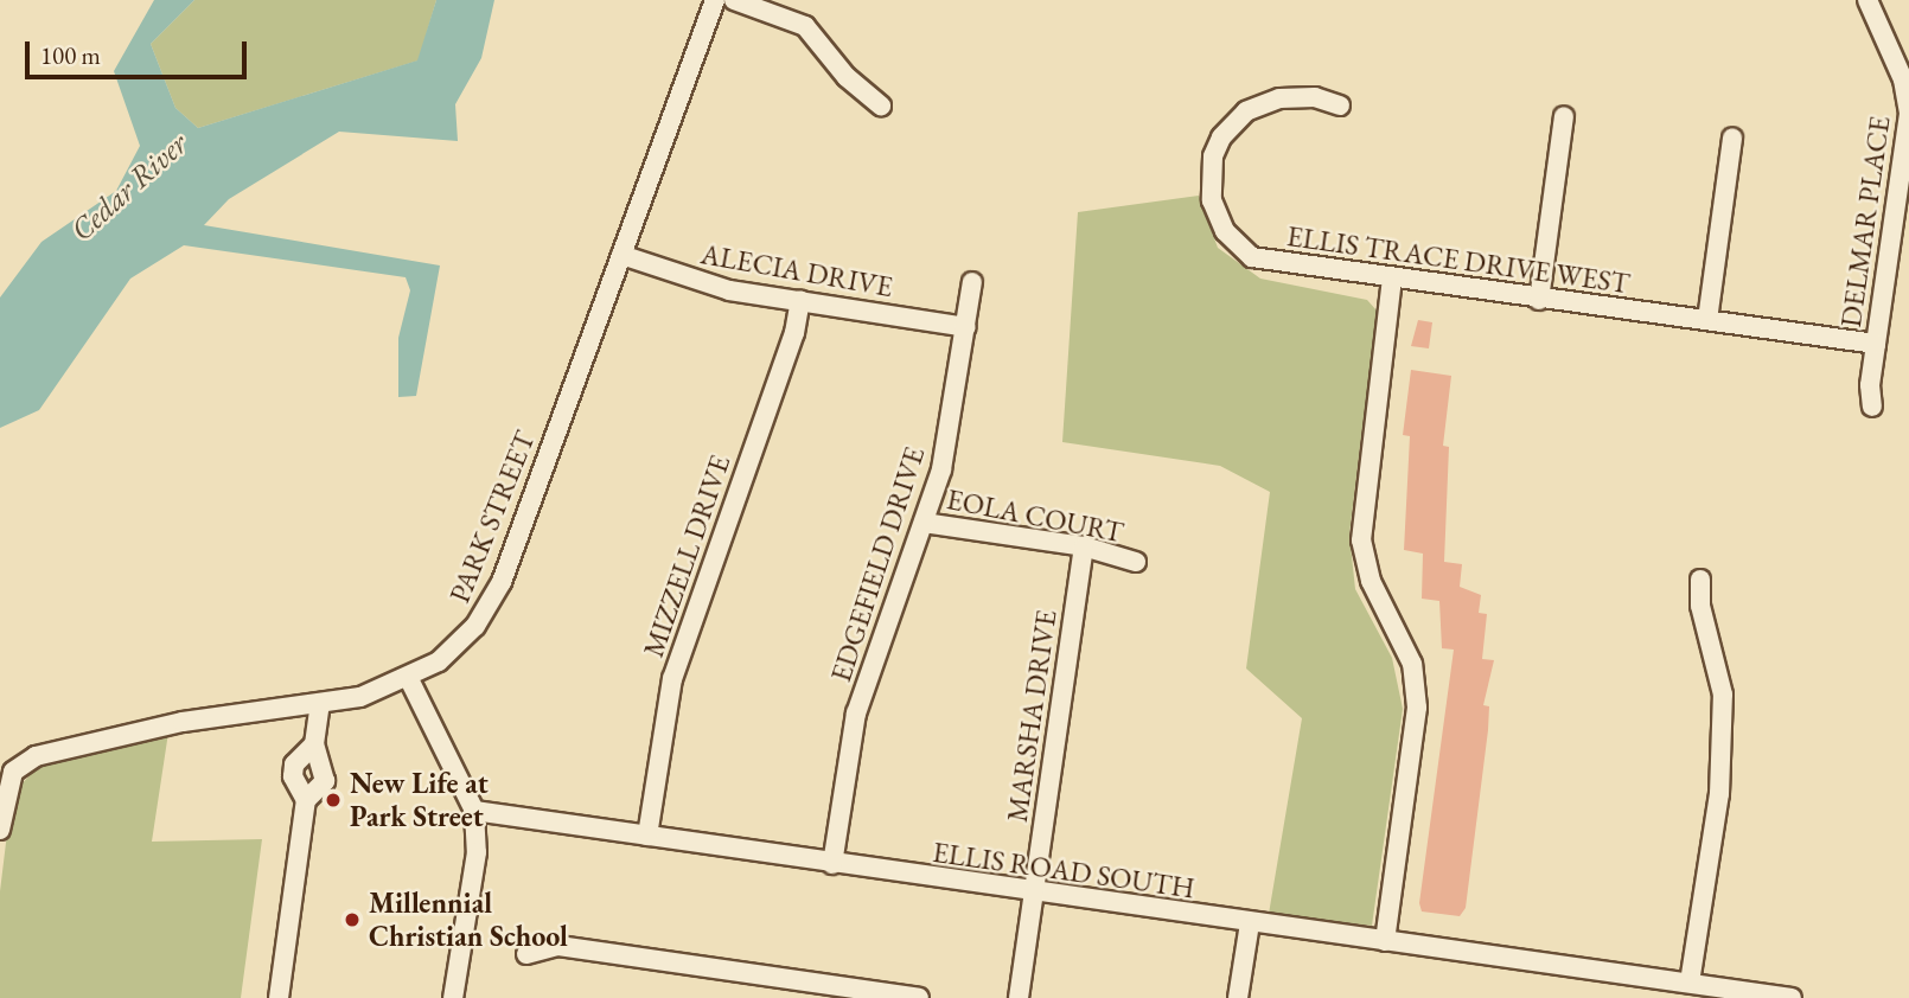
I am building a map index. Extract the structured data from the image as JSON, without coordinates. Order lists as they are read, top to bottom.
{
  "streets": {
    "street": [
      "DELMAR PLACE",
      "ELLIS TRACE DRIVE WEST",
      "ALECIA DRIVE",
      "EOLA COURT",
      "PARK STREET",
      "MIZZELL DRIVE",
      "EDGEFIELD DRIVE",
      "MARSHA DRIVE",
      "ELLIS ROAD SOUTH"
    ]
  },
  "crossings": [
    ["DELMAR PLACE", "ELLIS TRACE DRIVE WEST"],
    ["ALECIA DRIVE", "PARK STREET"],
    ["ALECIA DRIVE", "MIZZELL DRIVE"],
    ["ALECIA DRIVE", "EDGEFIELD DRIVE"],
    ["EOLA COURT", "EDGEFIELD DRIVE"],
    ["EOLA COURT", "MARSHA DRIVE"],
    ["MIZZELL DRIVE", "ELLIS ROAD SOUTH"],
    ["EDGEFIELD DRIVE", "ELLIS ROAD SOUTH"],
    ["MARSHA DRIVE", "ELLIS ROAD SOUTH"]
  ],
  "water": ["Cedar River"],
  "places": ["New Life at Park Street", "Millennial Christian School"],
  "scale_bar": "100 m"
}
